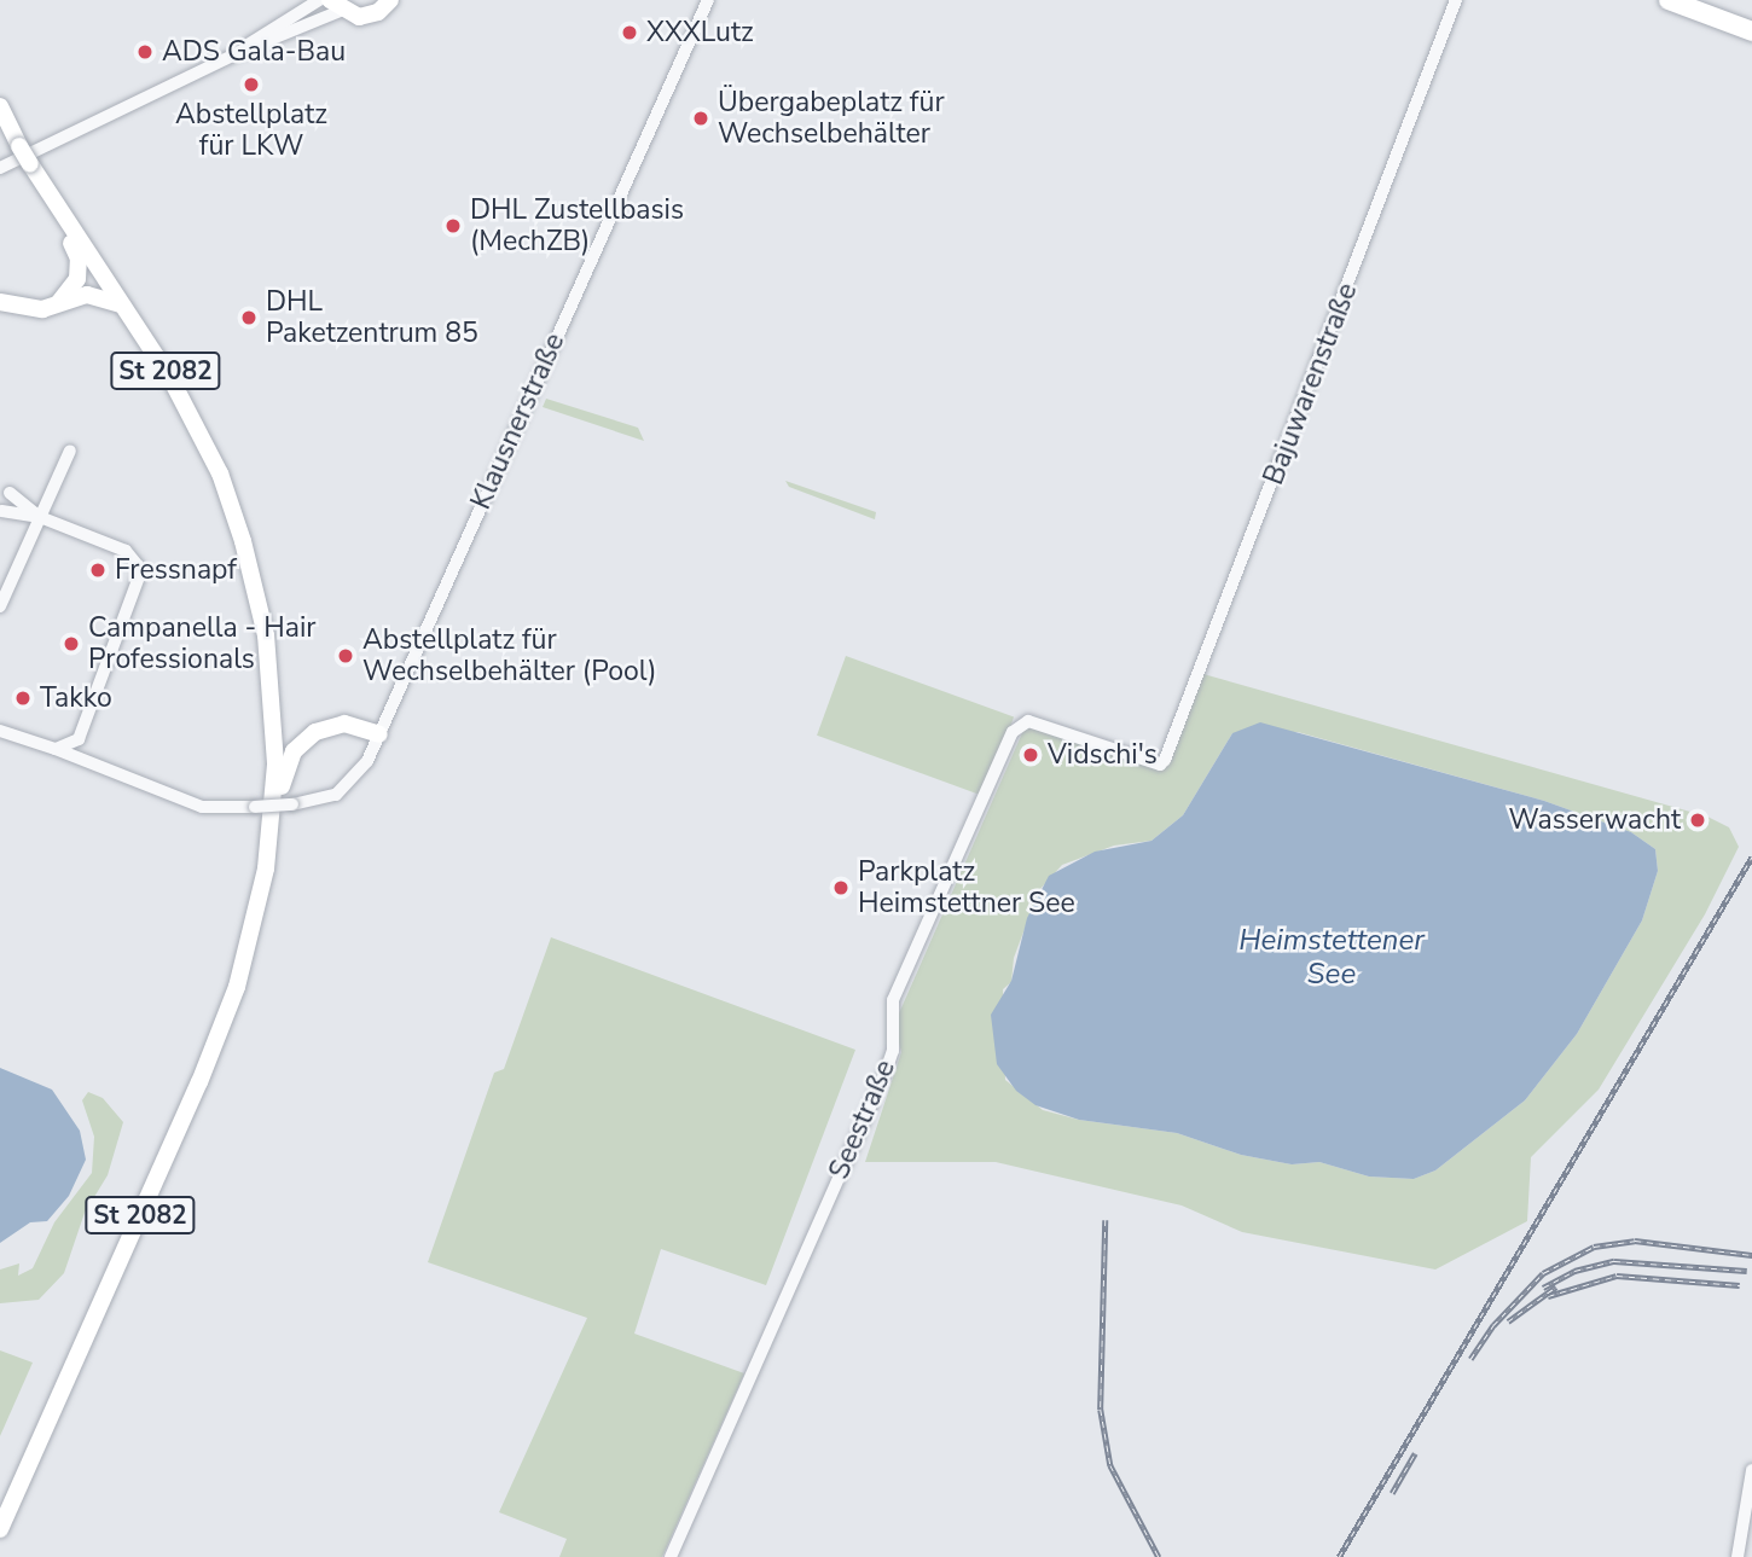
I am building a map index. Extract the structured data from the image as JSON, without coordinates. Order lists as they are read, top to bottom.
{
  "streets": {
    "main road": ["St 2082"],
    "street": ["Bajuwarenstraße", "Klausnerstraße", "Seestraße"]
  },
  "crossings": [
    ["Bajuwarenstraße", "Seestraße"]
  ],
  "water": ["Heimstettener See"],
  "places": [
    "XXXLutz",
    "ADS Gala-Bau",
    "Abstellplatz für LKW",
    "Übergabeplatz für Wechselbehälter",
    "DHL Zustellbasis (MechZB)",
    "DHL Paketzentrum 85",
    "Fressnapf",
    "Campanella - Hair Professionals",
    "Abstellplatz für Wechselbehälter (Pool)",
    "Takko",
    "Vidschi's",
    "Wasserwacht",
    "Parkplatz Heimstettner See"
  ]
}
